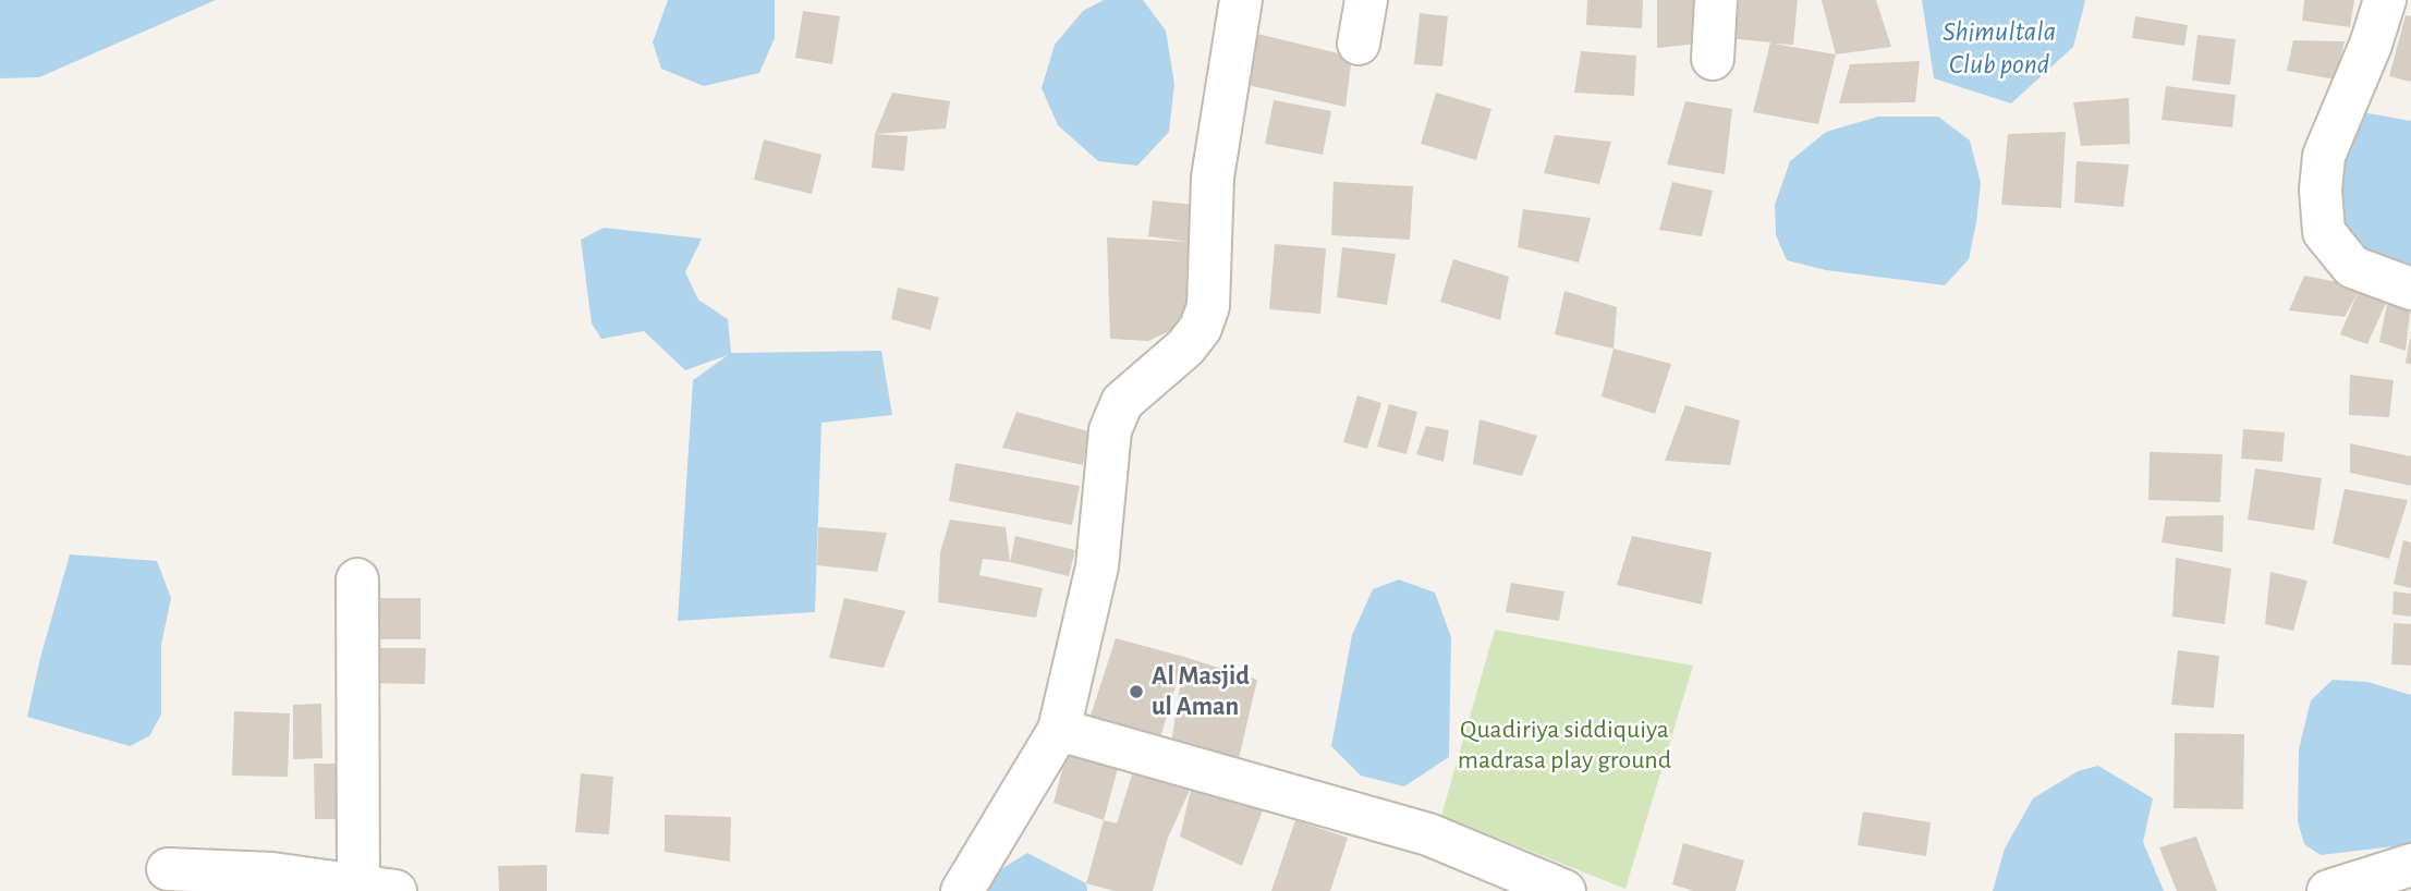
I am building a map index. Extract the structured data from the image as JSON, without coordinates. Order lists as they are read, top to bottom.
{
  "water": ["Shimultala Club pond"],
  "parks": ["Quadiriya siddiquiya madrasa play ground"],
  "places": ["Al Masjid ul Aman"]
}
